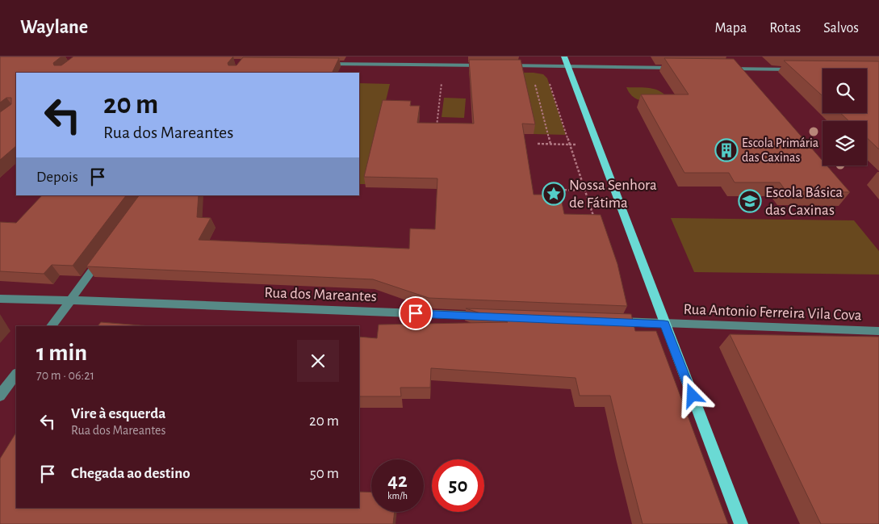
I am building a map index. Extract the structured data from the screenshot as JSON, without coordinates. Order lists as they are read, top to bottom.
{
  "streets": {
    "street": ["Rua dos Mareantes", "Rua Antonio Ferreira Vila Cova"]
  },
  "places": {
    "building": ["Escola Primária das Caxinas"],
    "place": ["Nossa Senhora de Fátima"],
    "school or university": ["Escola Básica das Caxinas"]
  },
  "page": {
    "header": "Waylane",
    "nav": ["Mapa", "Rotas", "Salvos"],
    "turn": ["20 m", "Rua dos Mareantes"],
    "then": "Depois",
    "heading": ["1 min", "70 m · 06:21"],
    "list": [
      {
        "name": "Vire à esquerda",
        "note": "Rua dos Mareantes",
        "value": "20 m"
      },
      {
        "name": "Chegada ao destino",
        "value": "50 m"
      }
    ],
    "speed": "42 km/h",
    "limit": "50"
  }
}
